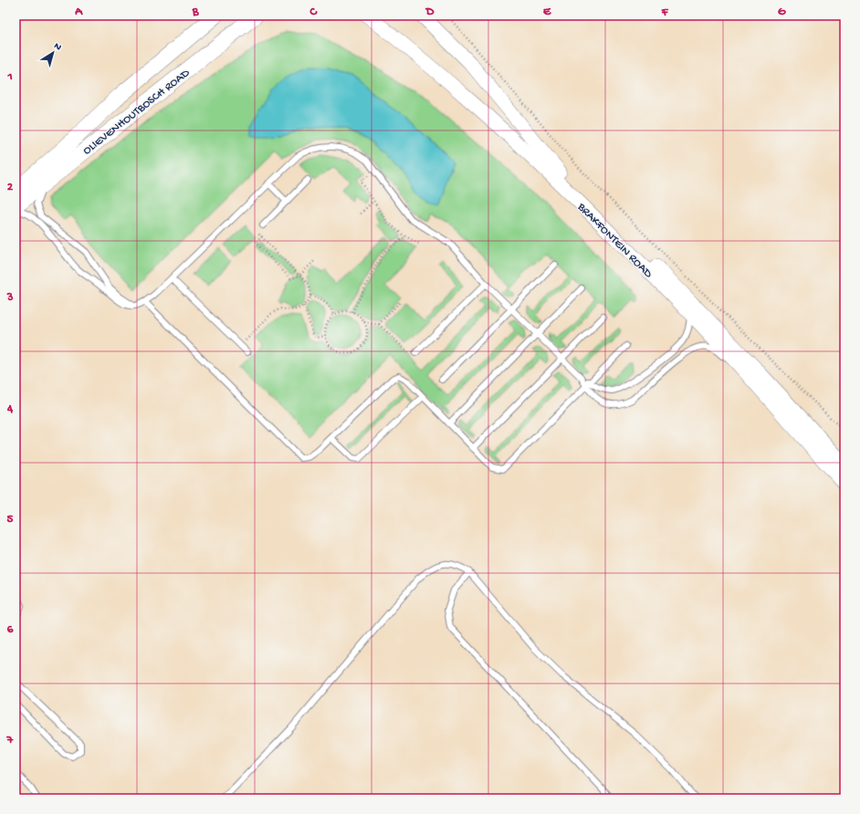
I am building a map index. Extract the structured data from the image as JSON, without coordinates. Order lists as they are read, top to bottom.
{
  "streets": {
    "main road": ["OLIEVENHOUTBOSCH ROAD"],
    "street": ["BRAKFONTEIN ROAD"]
  },
  "north": "top right",
  "grid": {
    "columns": [
      "A",
      "B",
      "C",
      "D",
      "E",
      "F",
      "G"
    ],
    "rows": [
      "1",
      "2",
      "3",
      "4",
      "5",
      "6",
      "7"
    ]
  }
}
